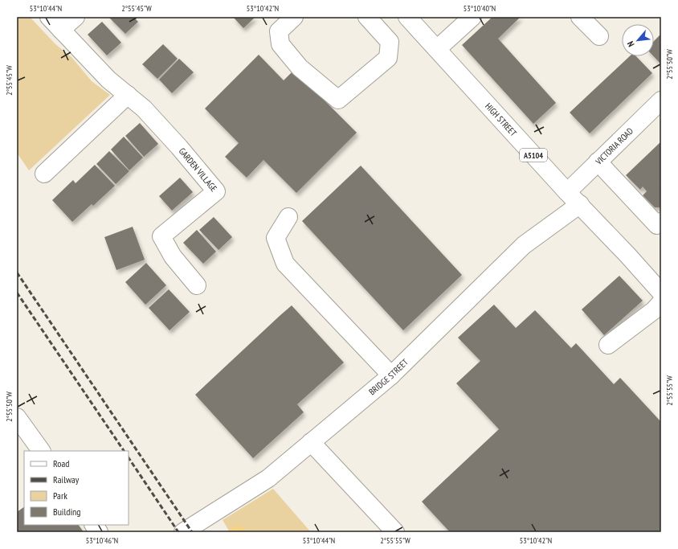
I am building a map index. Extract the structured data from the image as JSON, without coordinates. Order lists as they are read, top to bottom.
{
  "streets": {
    "street": [
      "HIGH STREET",
      "VICTORIA ROAD",
      "A5104",
      "GARDEN VILLAGE",
      "BRIDGE STREET"
    ]
  },
  "crossings": [
    ["HIGH STREET", "VICTORIA ROAD"],
    ["HIGH STREET", "BRIDGE STREET"]
  ],
  "legend": [
    "Road",
    "Railway",
    "Park",
    "Building"
  ],
  "north": "bottom left",
  "coordinates": [
    "53°10'44\"N",
    "2°55'45\"W",
    "53°10'42\"N",
    "53°10'40\"N",
    "2°55'50\"W",
    "2°55'55\"W",
    "53°10'46\"N"
  ]
}
